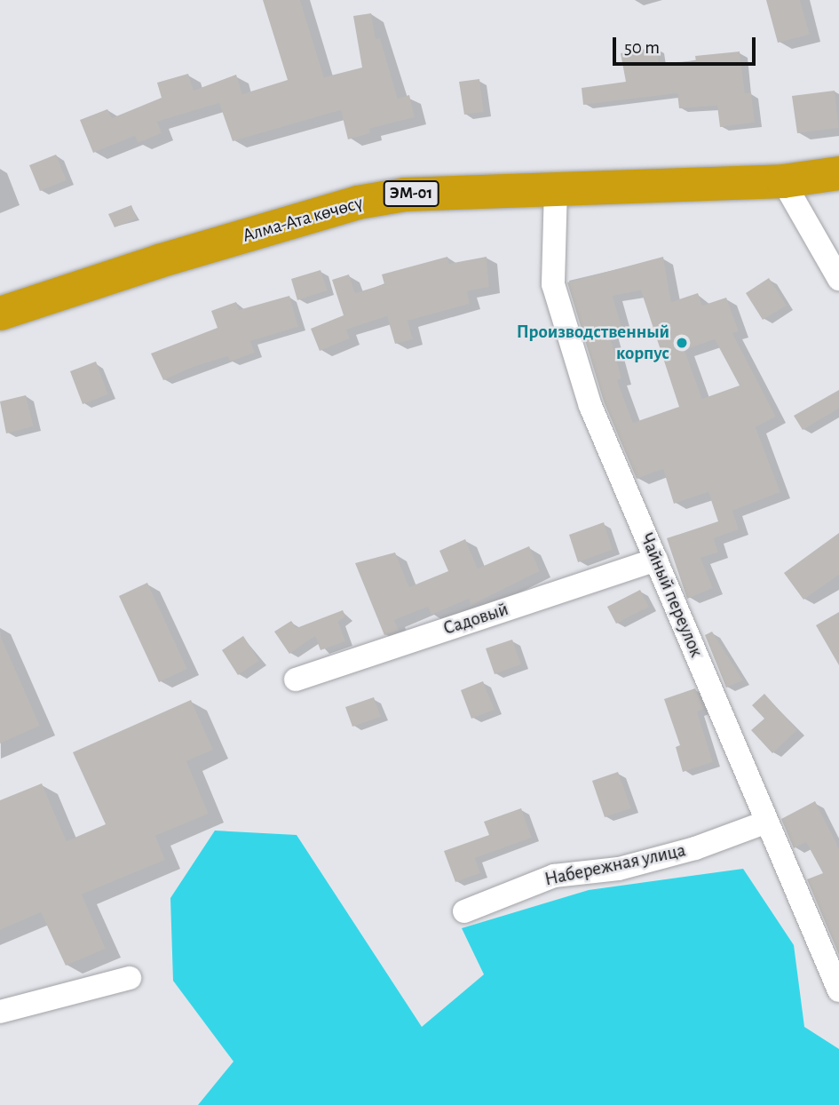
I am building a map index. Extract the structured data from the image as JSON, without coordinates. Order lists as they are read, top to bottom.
{
  "streets": {
    "highway": ["ЭМ-01", "Алма-Ата көчөсү"],
    "street": ["Чайный переулок", "Садовый", "Набережная улица"]
  },
  "crossings": [
    ["Алма-Ата көчөсү", "Чайный переулок"],
    ["Чайный переулок", "Садовый"],
    ["Чайный переулок", "Набережная улица"]
  ],
  "places": ["Производственный корпус"],
  "scale_bar": "50 m"
}
